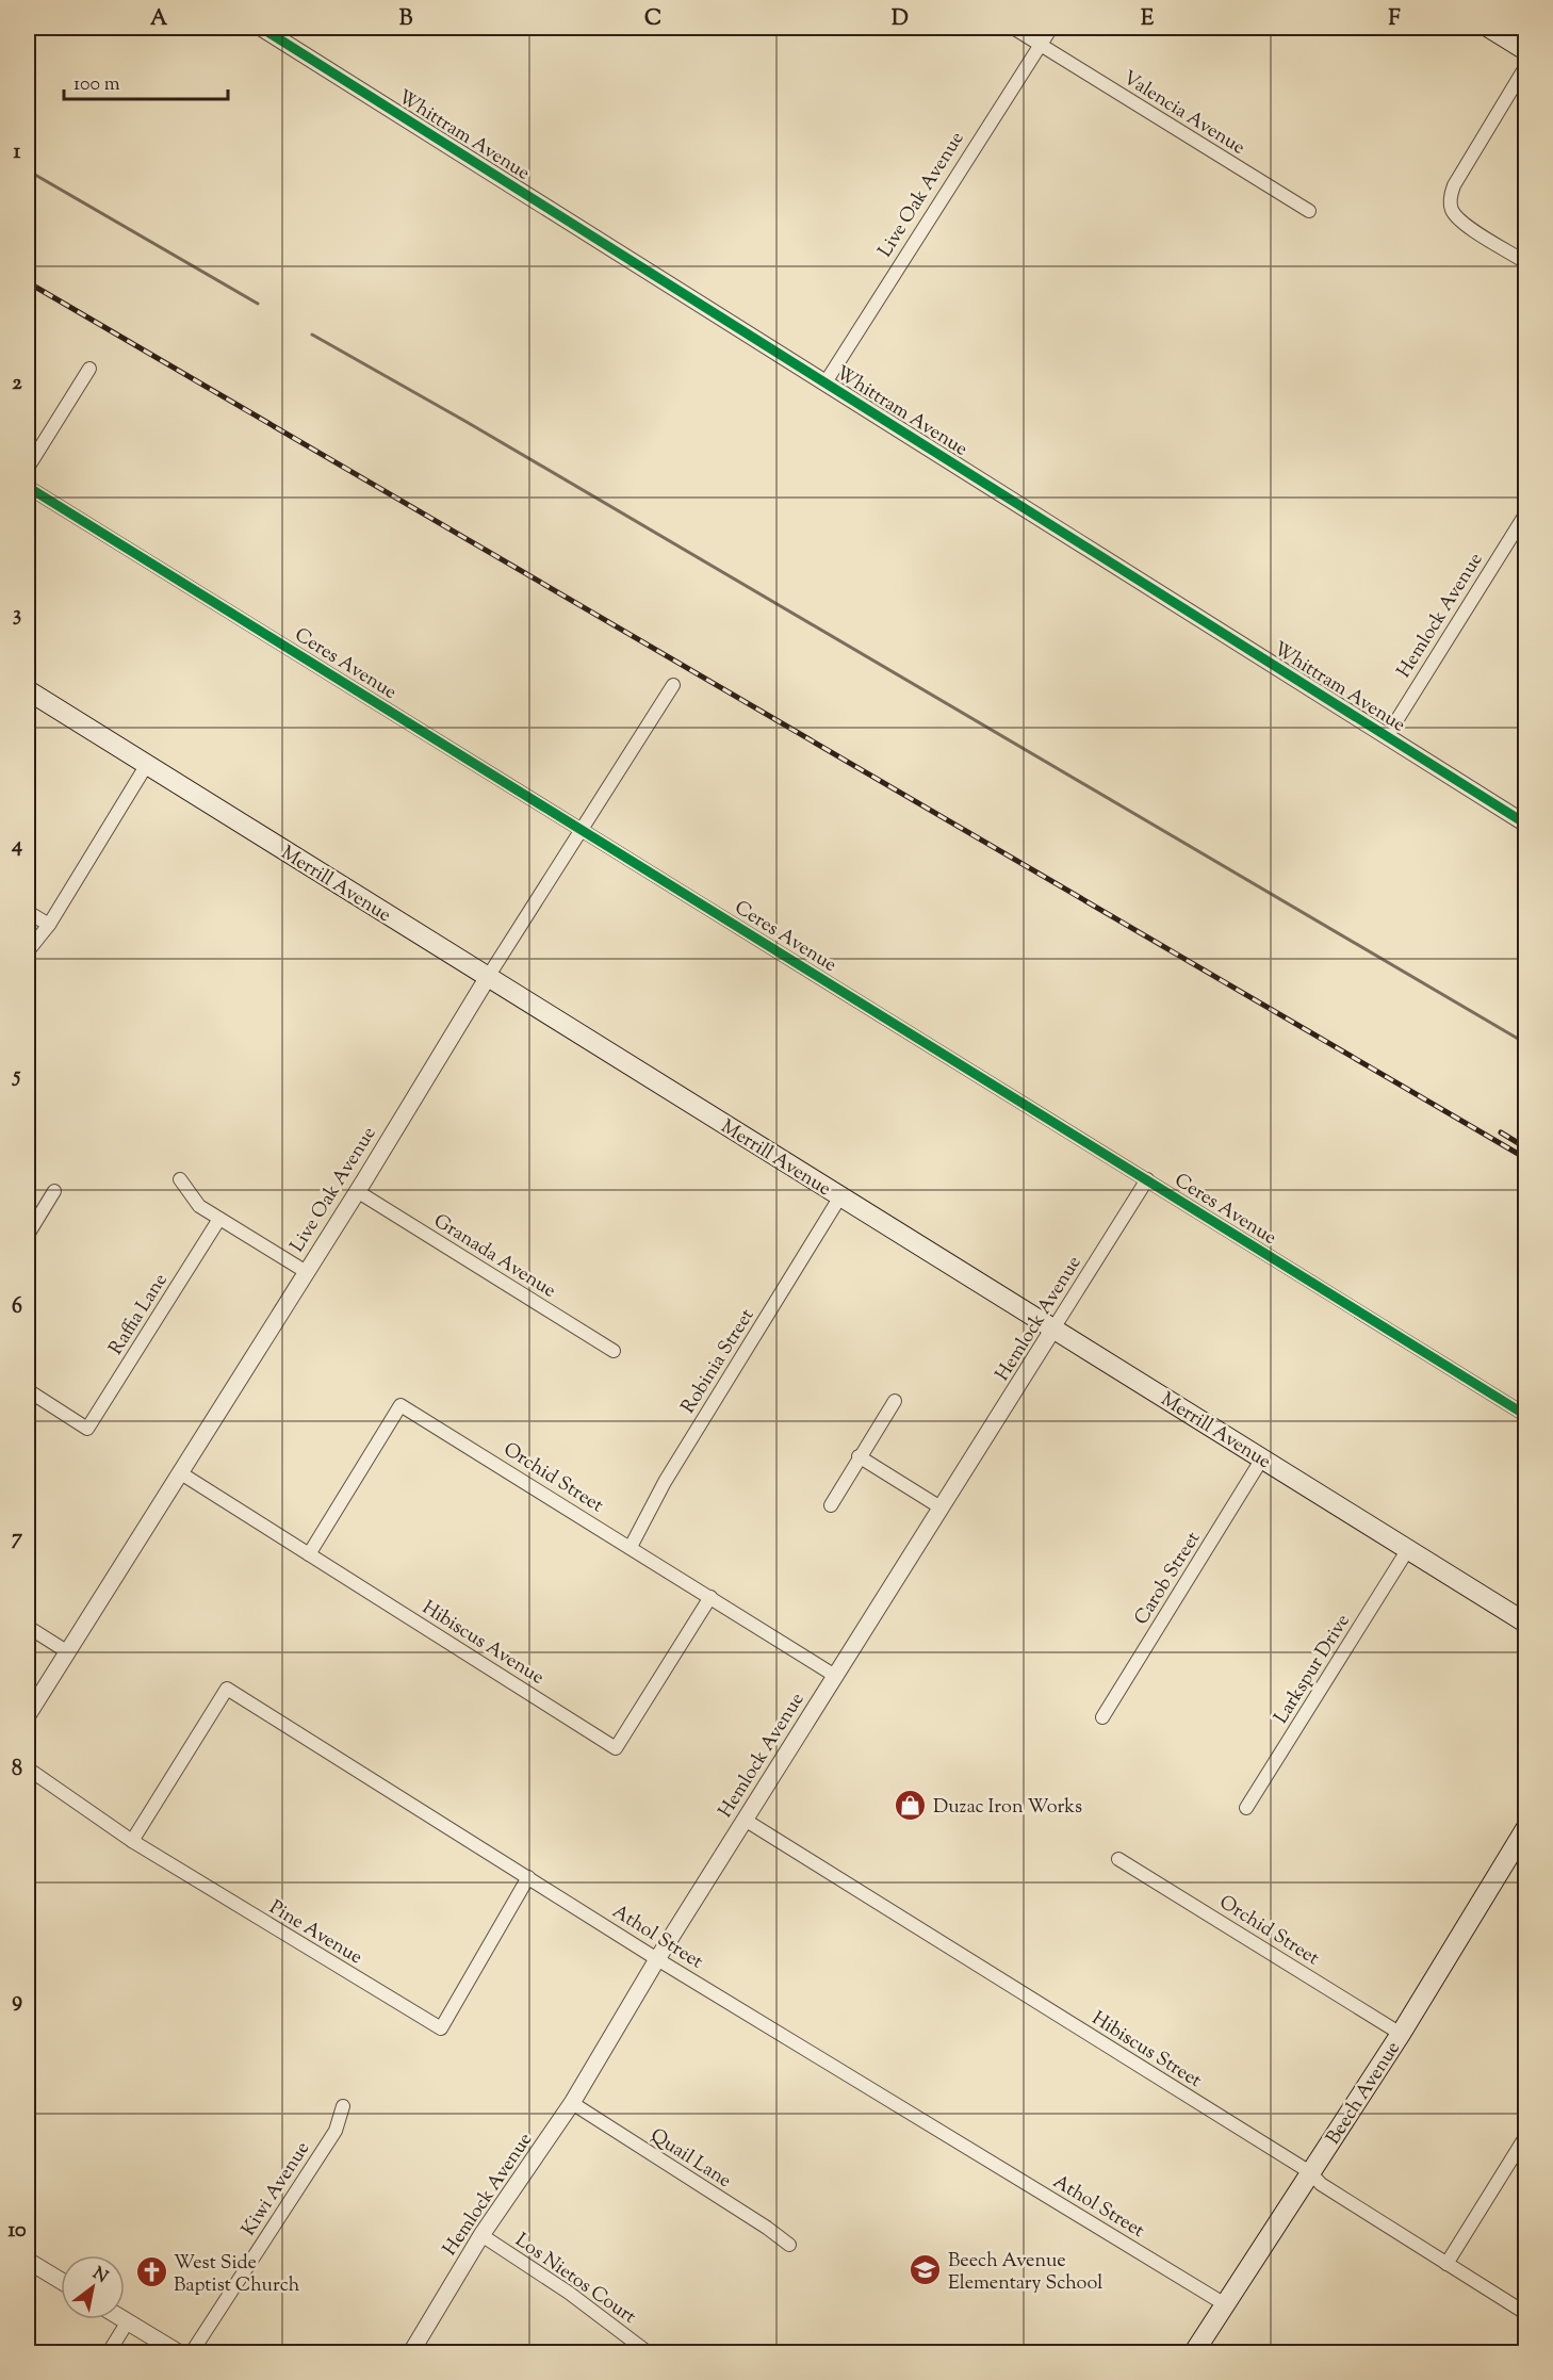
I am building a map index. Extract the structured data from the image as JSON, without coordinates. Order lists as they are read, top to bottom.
{
  "streets": {
    "main road": ["Merrill Avenue", "Beech Avenue"],
    "street": [
      "Valencia Avenue",
      "Whittram Avenue",
      "Live Oak Avenue",
      "Hemlock Avenue",
      "Ceres Avenue",
      "Granada Avenue",
      "Raffia Lane",
      "Robinia Street",
      "Orchid Street",
      "Carob Street",
      "Hibiscus Avenue",
      "Larkspur Drive",
      "Pine Avenue",
      "Athol Street",
      "Hibiscus Street",
      "Quail Lane",
      "Kiwi Avenue",
      "Los Nietos Court"
    ]
  },
  "crossings": [
    ["Valencia Avenue", "Live Oak Avenue"],
    ["Whittram Avenue", "Live Oak Avenue"],
    ["Whittram Avenue", "Hemlock Avenue"],
    ["Live Oak Avenue", "Ceres Avenue"],
    ["Live Oak Avenue", "Merrill Avenue"],
    ["Live Oak Avenue", "Granada Avenue"],
    ["Live Oak Avenue", "Hibiscus Avenue"],
    ["Hemlock Avenue", "Ceres Avenue"],
    ["Hemlock Avenue", "Merrill Avenue"],
    ["Hemlock Avenue", "Orchid Street"],
    ["Hemlock Avenue", "Athol Street"],
    ["Hemlock Avenue", "Hibiscus Street"],
    ["Hemlock Avenue", "Quail Lane"],
    ["Hemlock Avenue", "Los Nietos Court"],
    ["Merrill Avenue", "Robinia Street"],
    ["Merrill Avenue", "Carob Street"],
    ["Merrill Avenue", "Larkspur Drive"],
    ["Robinia Street", "Orchid Street"],
    ["Orchid Street", "Hibiscus Avenue"],
    ["Orchid Street", "Beech Avenue"],
    ["Pine Avenue", "Athol Street"],
    ["Athol Street", "Beech Avenue"],
    ["Hibiscus Street", "Beech Avenue"]
  ],
  "places": {
    "shop": ["Duzac Iron Works"],
    "school or university": ["Beech Avenue Elementary School"],
    "church": ["West Side Baptist Church"]
  },
  "scale_bar": "100 m",
  "north": "top right",
  "grid": {
    "columns": [
      "A",
      "B",
      "C",
      "D",
      "E",
      "F"
    ],
    "rows": [
      "1",
      "2",
      "3",
      "4",
      "5",
      "6",
      "7",
      "8",
      "9",
      "10"
    ]
  }
}
